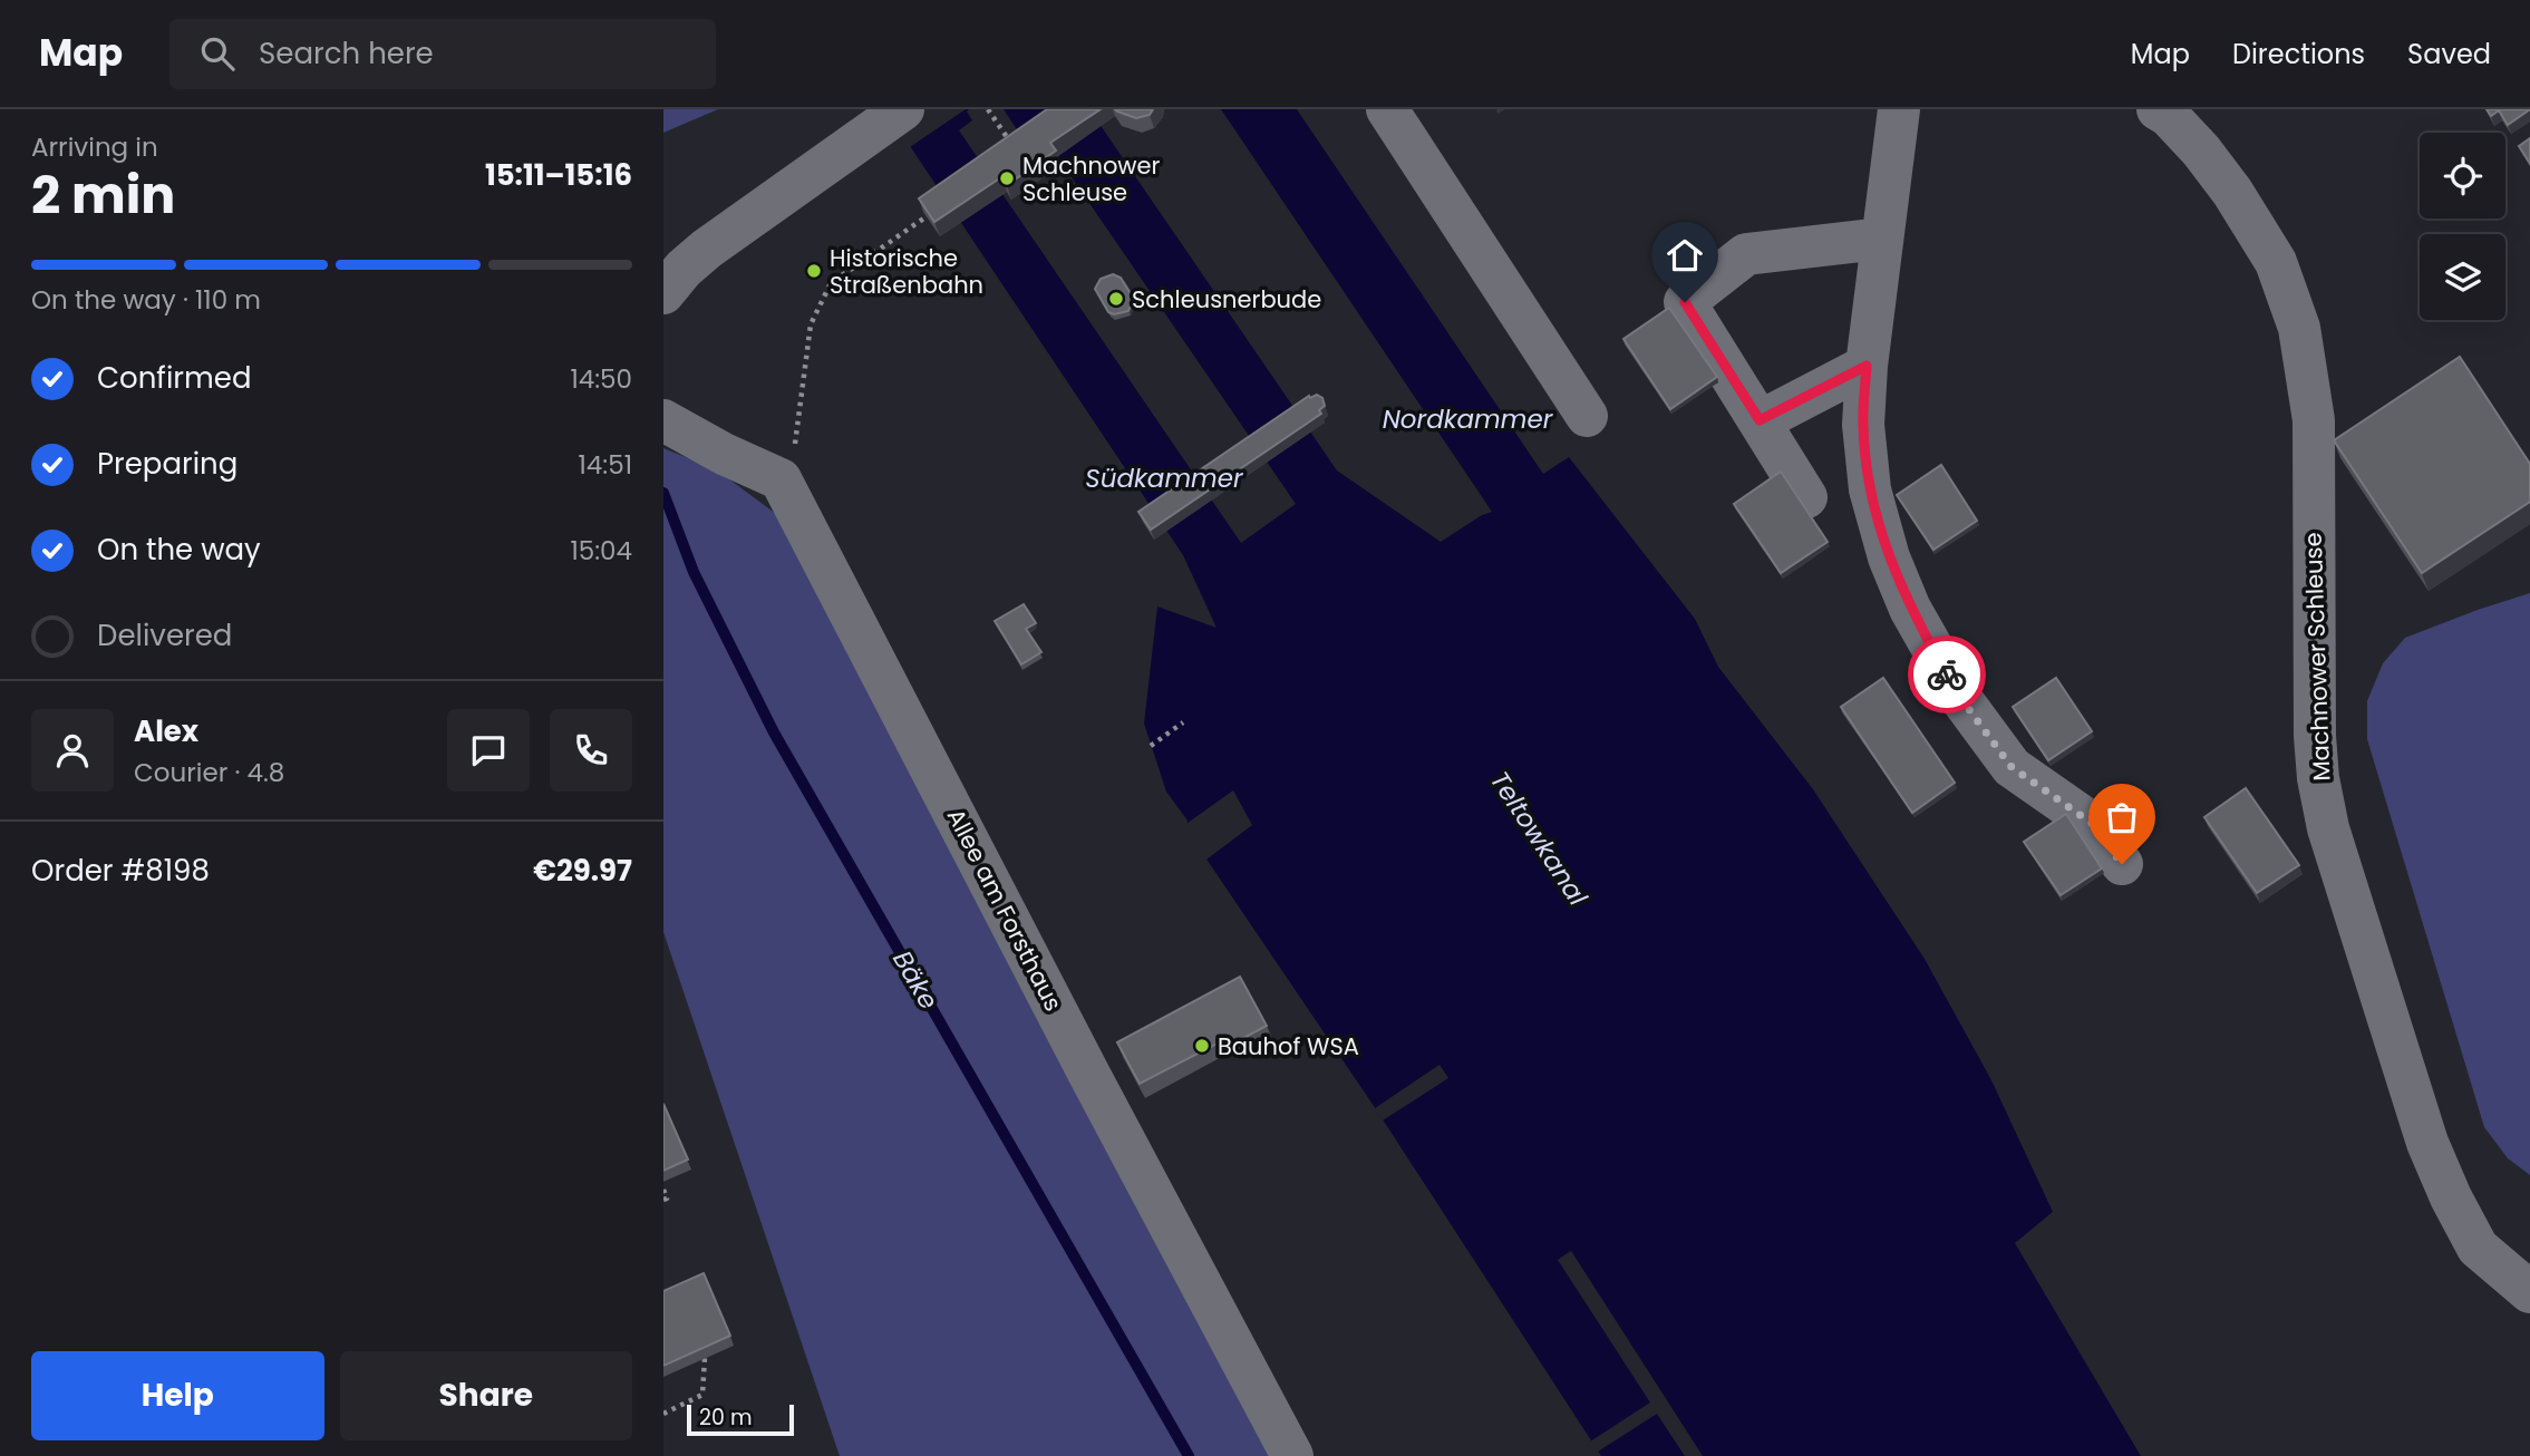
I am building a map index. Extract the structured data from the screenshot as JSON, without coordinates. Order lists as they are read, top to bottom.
{
  "streets": {
    "street": ["Machnower Schleuse", "Allee am Forsthaus"]
  },
  "water": [
    "Nordkammer",
    "Südkammer",
    "Teltowkanal",
    "Bäke"
  ],
  "places": [
    "Machnower Schleuse",
    "Historische Straßenbahn",
    "Schleusnerbude",
    "Bauhof WSA"
  ],
  "scale_bar": "20 m",
  "page": {
    "header": "Map",
    "search": "Search here",
    "nav": ["Map", "Directions", "Saved"],
    "heading": ["2 min", "Arriving in", "15:11–15:16"],
    "panel": [
      "Alex",
      "Courier · 4.8",
      "Order #8198",
      "€29.97"
    ],
    "bar": "On the way · 110 m",
    "list": [
      ["Confirmed", "14:50"],
      ["Preparing", "14:51"],
      ["On the way", "15:04"],
      "Delivered"
    ],
    "buttons": ["Help", "Share"],
    "scale": "20 m"
  }
}
